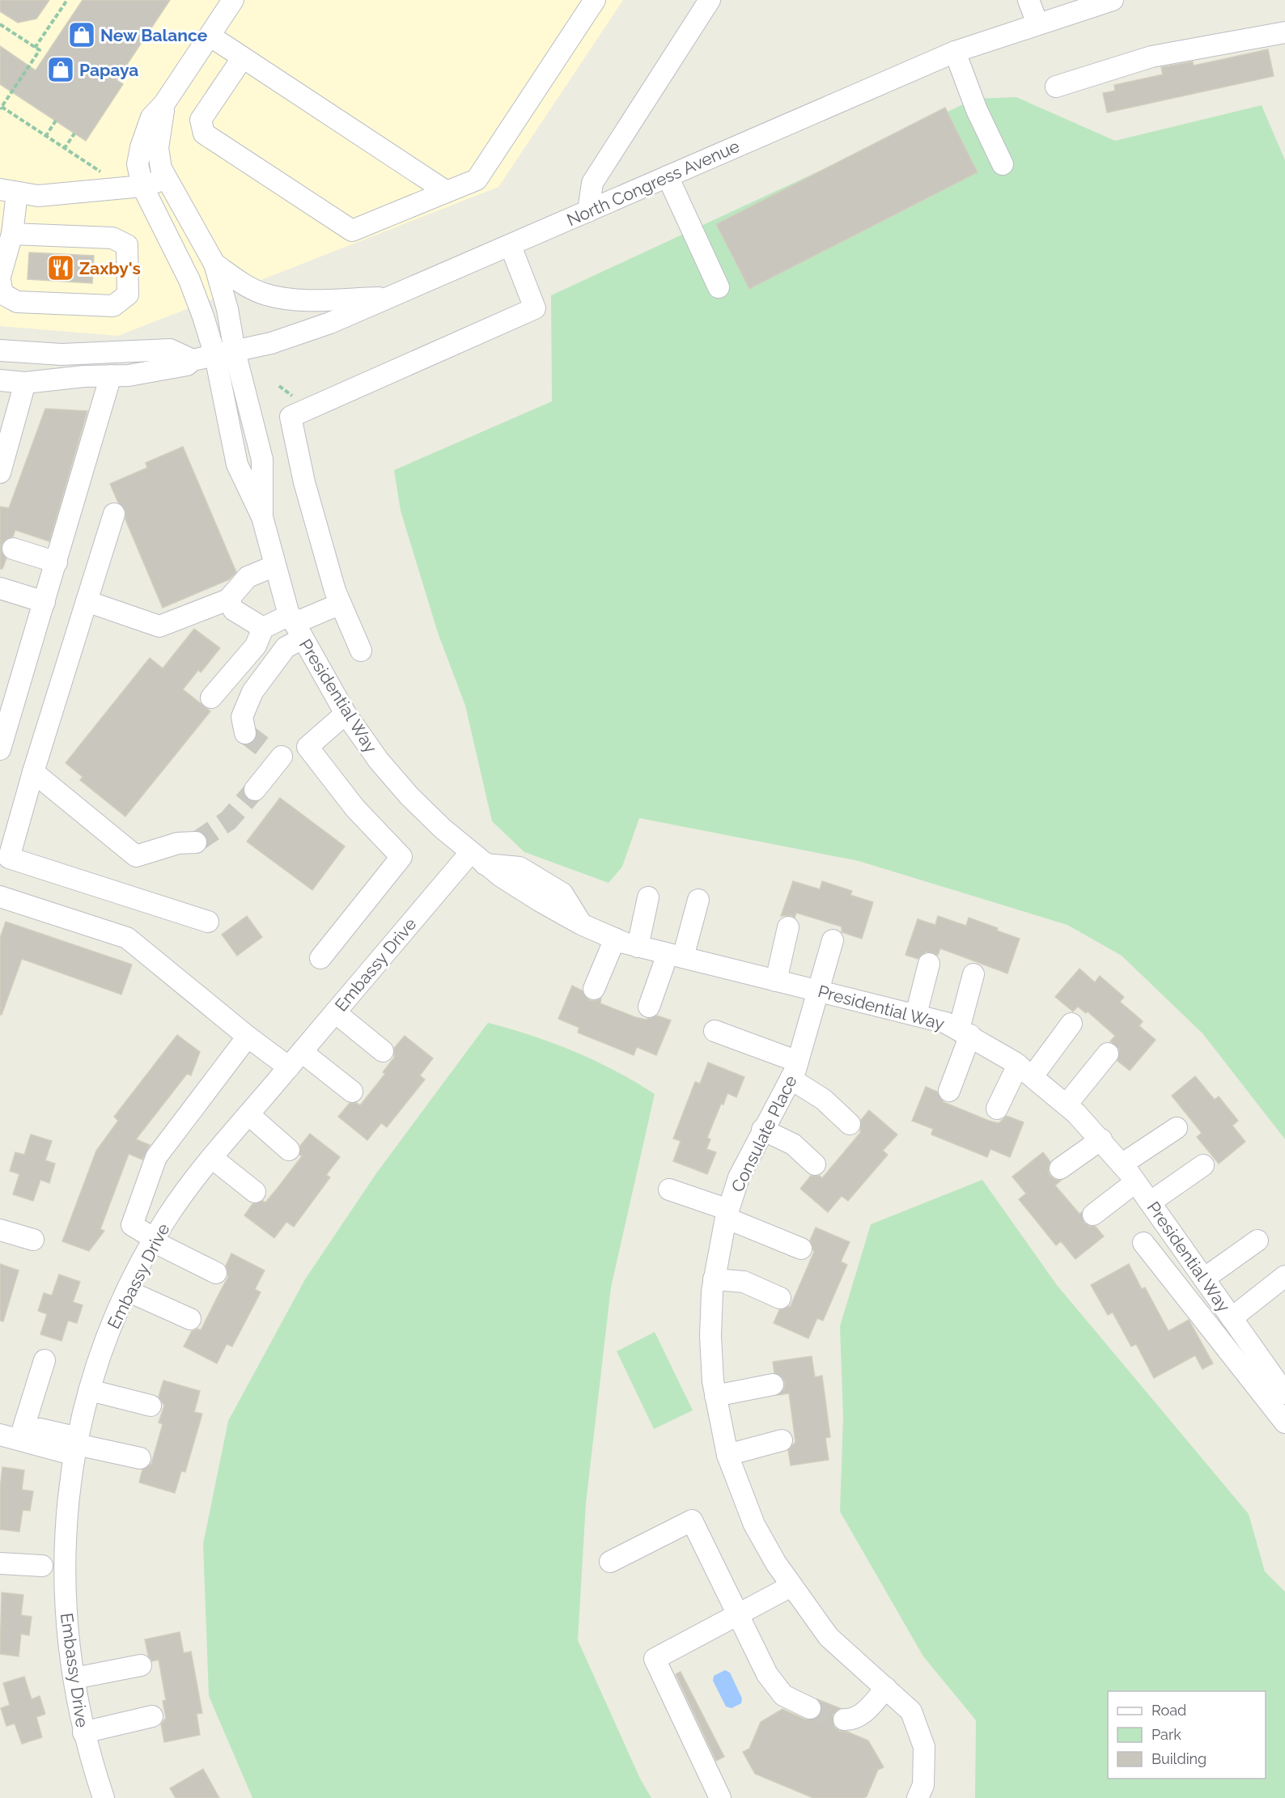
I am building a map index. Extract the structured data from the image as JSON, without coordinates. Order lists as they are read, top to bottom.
{
  "streets": {
    "street": [
      "North Congress Avenue",
      "Presidential Way",
      "Embassy Drive",
      "Consulate Place"
    ]
  },
  "crossings": [
    ["North Congress Avenue", "Presidential Way"],
    ["Presidential Way", "Embassy Drive"],
    ["Presidential Way", "Consulate Place"]
  ],
  "places": {
    "shop": ["New Balance", "Papaya"],
    "restaurant": ["Zaxby's"]
  },
  "legend": ["Road", "Park", "Building"]
}
